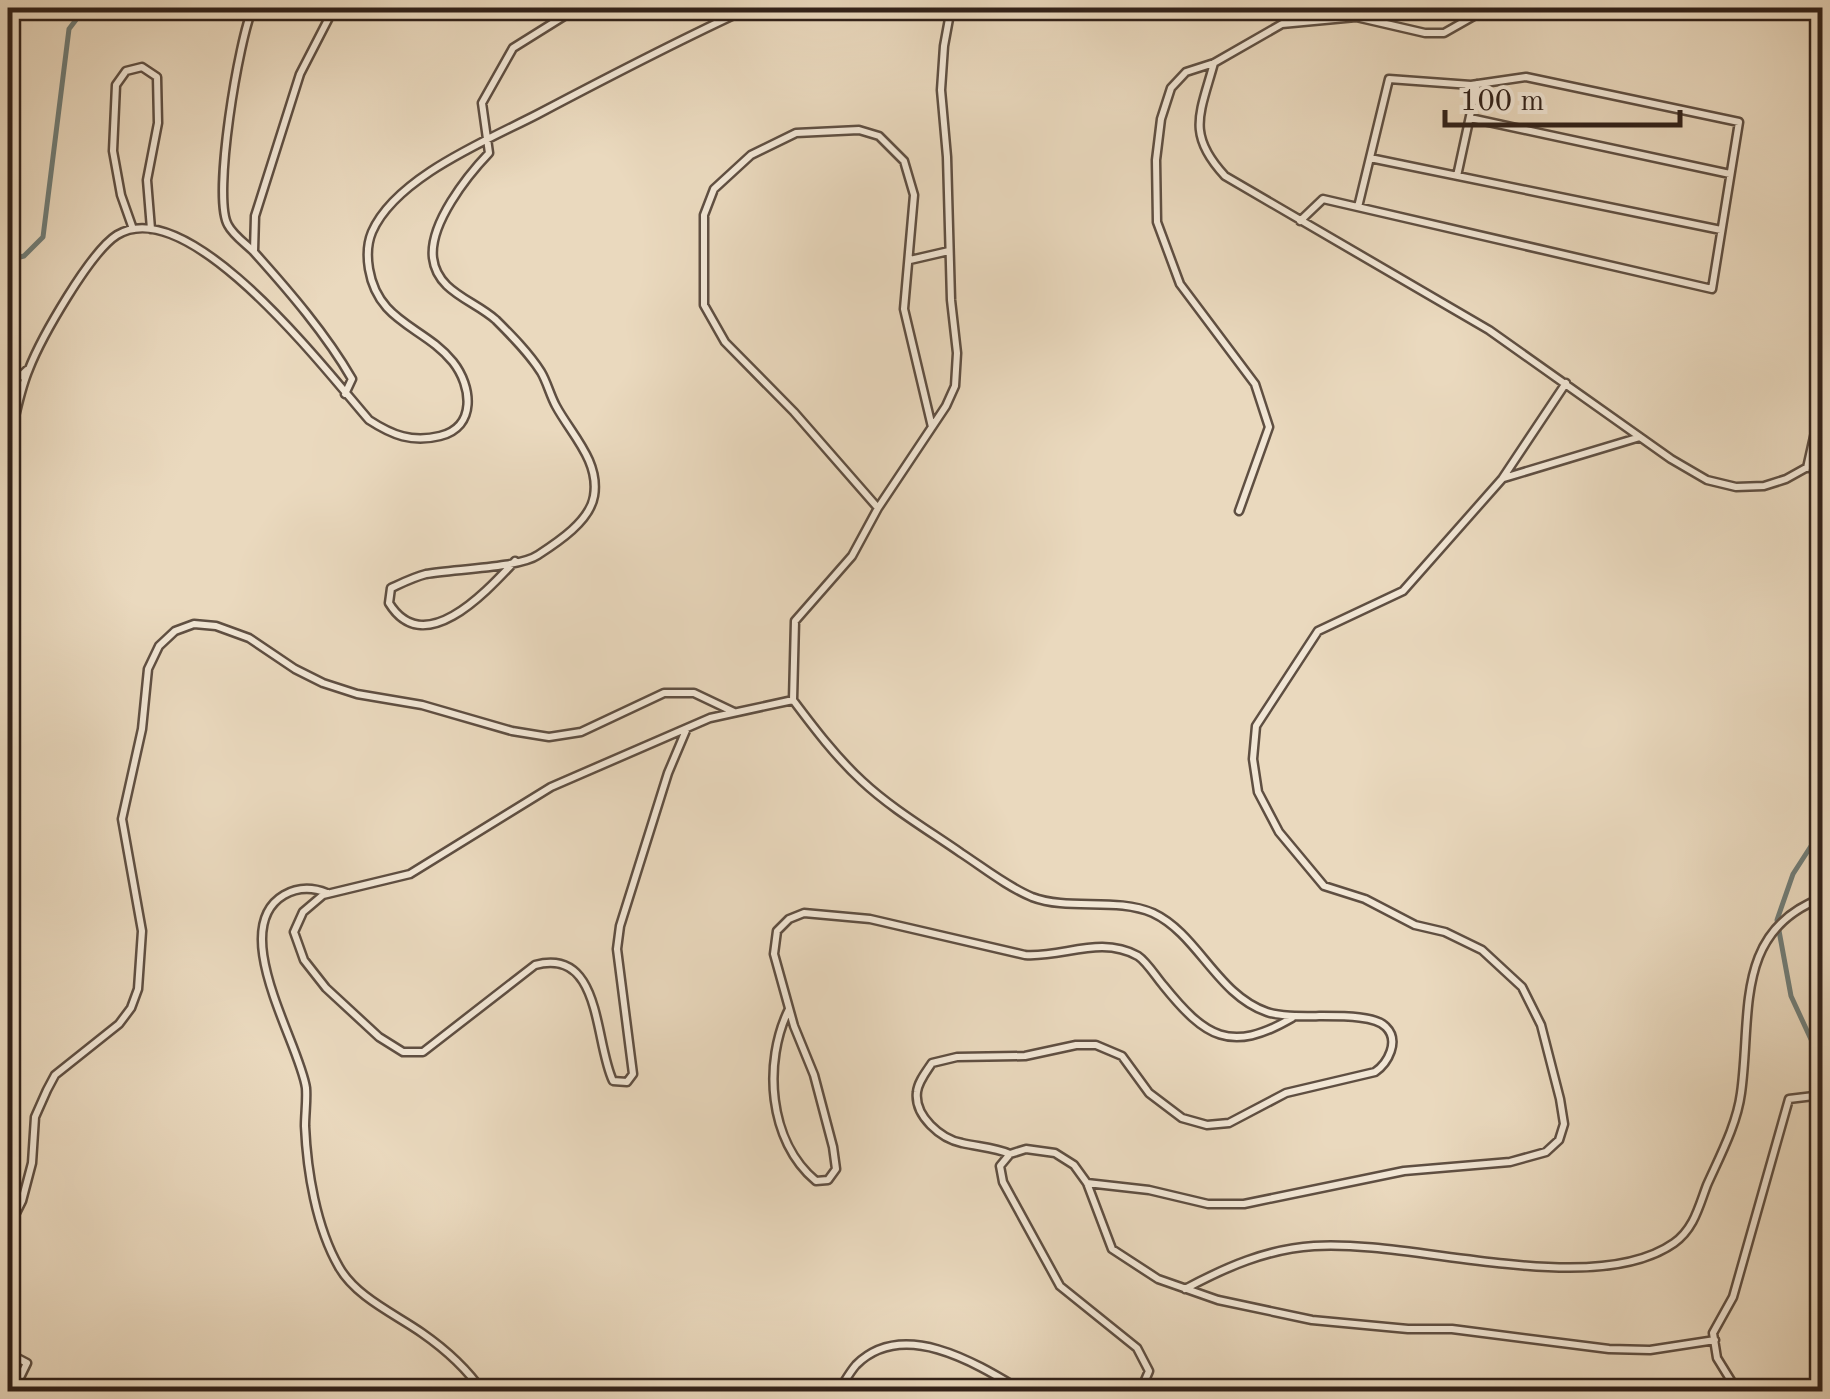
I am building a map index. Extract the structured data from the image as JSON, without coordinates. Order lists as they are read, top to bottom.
{
  "scale_bar": "100 m"
}
